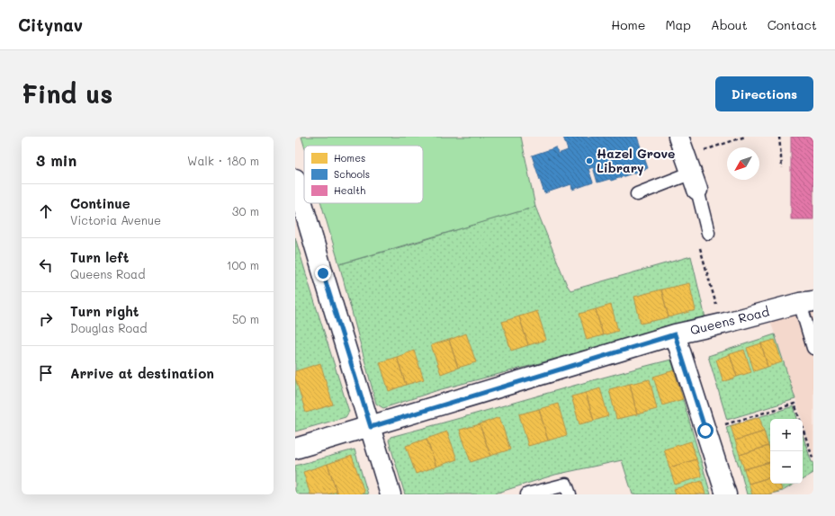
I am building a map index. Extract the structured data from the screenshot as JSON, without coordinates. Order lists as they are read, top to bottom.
{
  "streets": {
    "street": ["Queens Road"]
  },
  "places": ["Hazel Grove Library"],
  "legend": ["Homes", "Schools", "Health"],
  "north": "bottom left",
  "page": {
    "header": "Citynav",
    "nav": [
      "Home",
      "Map",
      "About",
      "Contact"
    ],
    "buttons": "Directions",
    "title": "Find us",
    "heading": ["3 min", "Walk · 180 m"],
    "list": [
      ["Continue", "Victoria Avenue", "30 m"],
      ["Turn left", "Queens Road", "100 m"],
      ["Turn right", "Douglas Road", "50 m"],
      "Arrive at destination"
    ],
    "map_buttons": ["+", "−"]
  }
}
